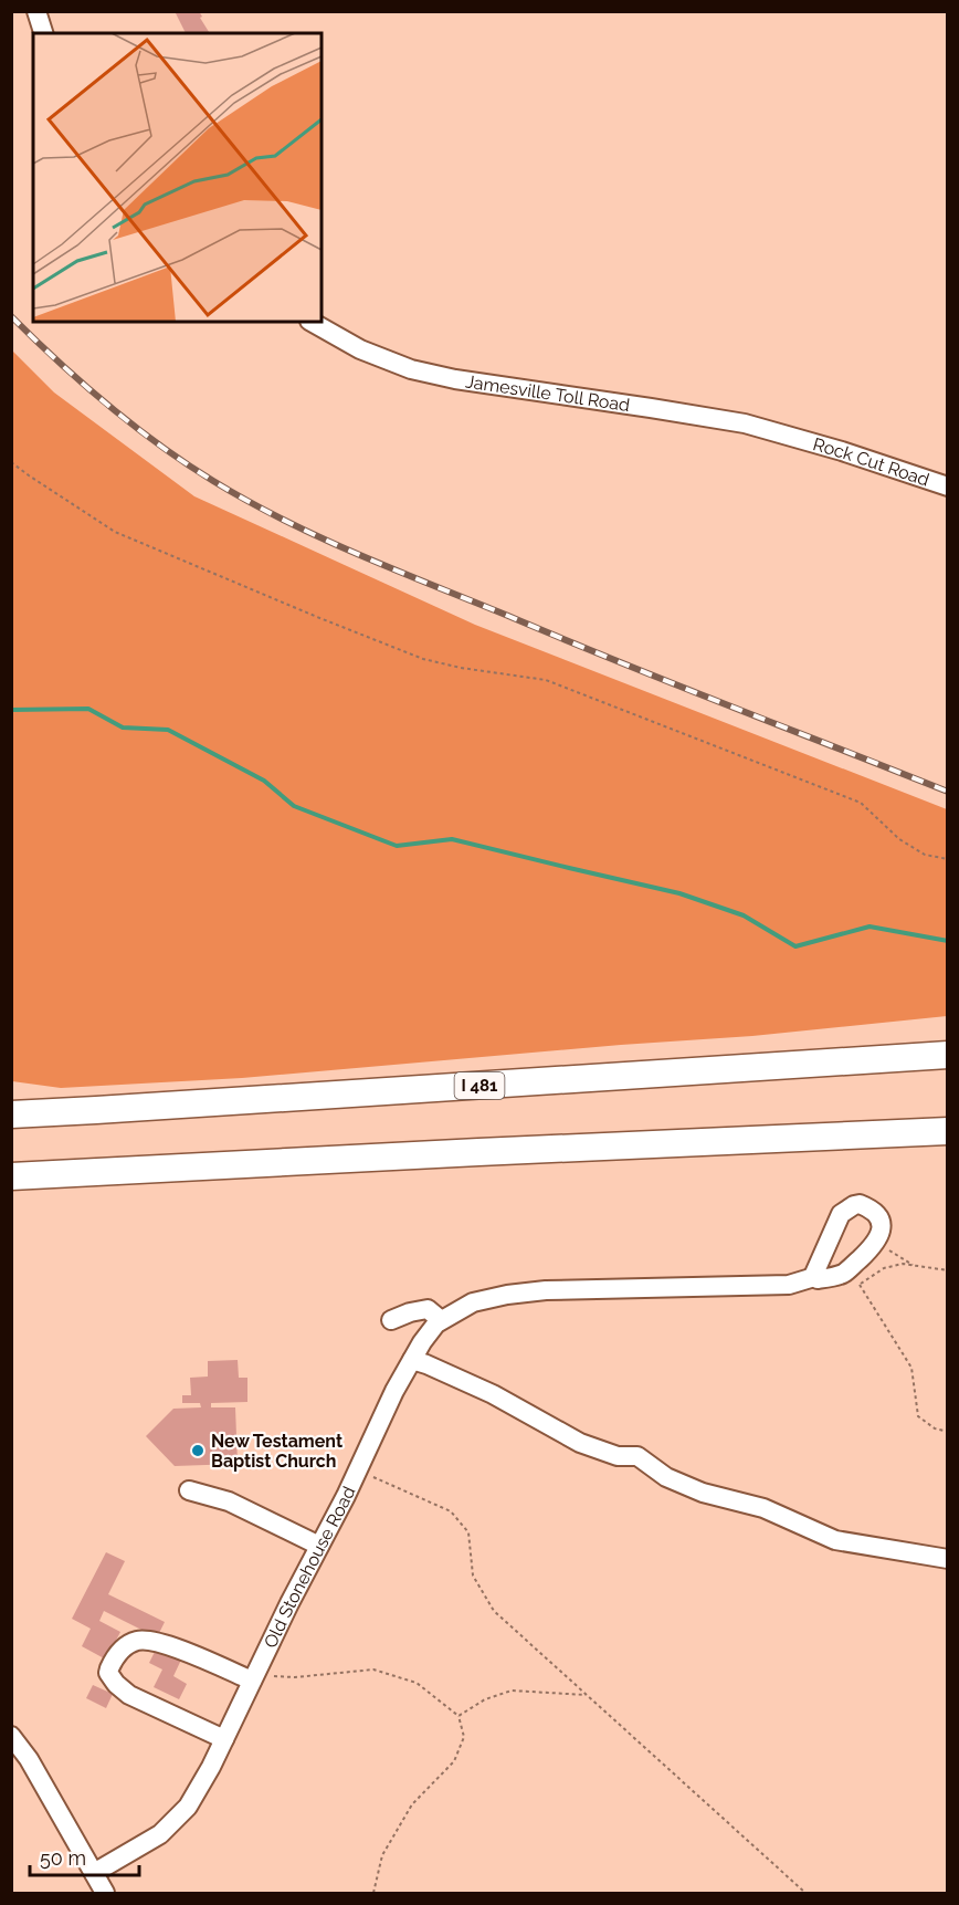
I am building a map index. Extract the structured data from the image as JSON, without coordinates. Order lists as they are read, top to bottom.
{
  "streets": {
    "highway": ["I 481"],
    "street": ["Jamesville Toll Road", "Rock Cut Road", "Old Stonehouse Road"]
  },
  "crossings": [
    ["Jamesville Toll Road", "Rock Cut Road"]
  ],
  "places": ["New Testament Baptist Church"],
  "scale_bar": "50 m"
}
